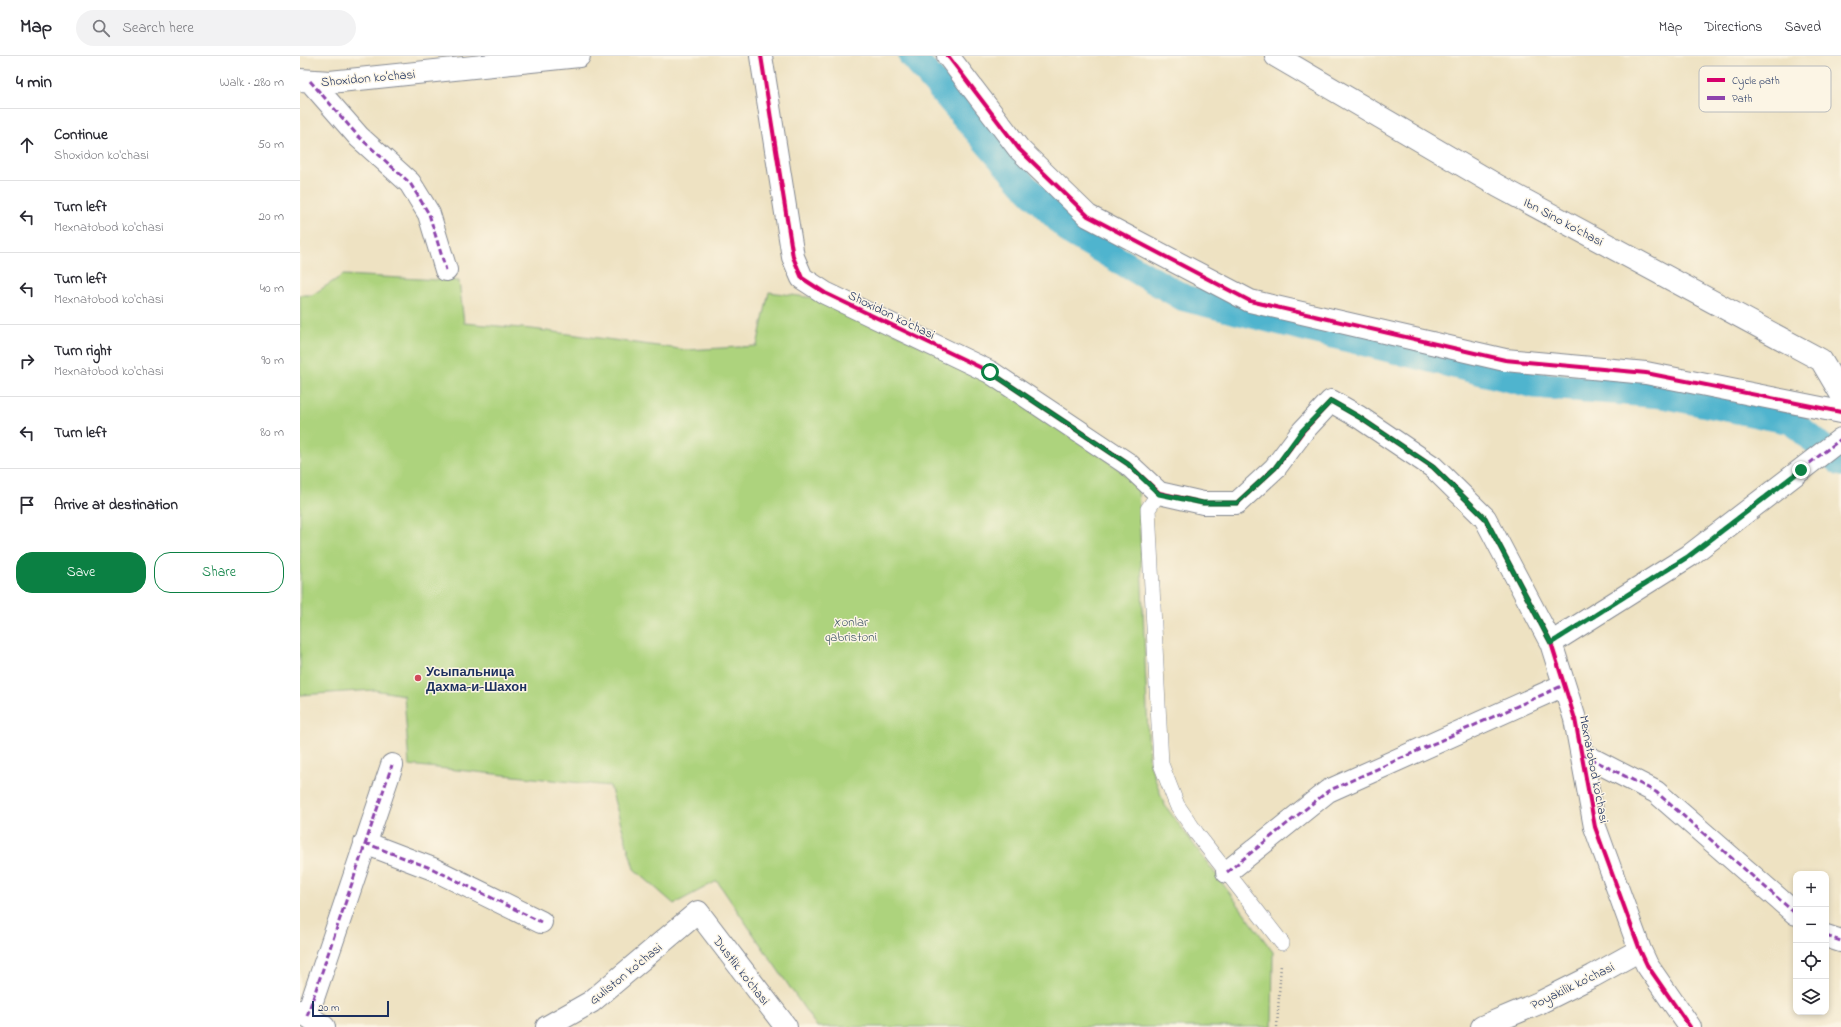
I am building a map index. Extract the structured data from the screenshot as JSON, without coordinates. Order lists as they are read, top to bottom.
{
  "streets": {
    "street": [
      "Shoxidon ko'chasi",
      "Ibn Sino ko‘chasi",
      "Mexnatobod ko'chasi",
      "Dustlik ko'chasi",
      "Guliston ko'chasi",
      "Poyakilik ko'chasi"
    ]
  },
  "crossings": [
    ["Shoxidon ko'chasi", "Mexnatobod ko'chasi"],
    ["Mexnatobod ko'chasi", "Poyakilik ko'chasi"],
    ["Dustlik ko'chasi", "Guliston ko'chasi"]
  ],
  "parks": ["Xonlar qabristoni"],
  "places": ["Усыпальница Дахма-и-Шахон"],
  "legend": ["Cycle path", "Path"],
  "scale_bar": "20 m",
  "page": {
    "header": "Map",
    "search": "Search here",
    "nav": ["Map", "Directions", "Saved"],
    "heading": ["4 min", "Walk · 280 m"],
    "list": [
      ["Continue", "Shoxidon ko'chasi", "50 m"],
      ["Turn left", "Mexnatobod ko'chasi", "20 m"],
      ["Turn left", "Mexnatobod ko'chasi", "40 m"],
      ["Turn right", "Mexnatobod ko'chasi", "90 m"],
      ["Turn left", "80 m"],
      "Arrive at destination"
    ],
    "buttons": ["Save", "Share"],
    "map_buttons": ["+", "−"],
    "scale": "20 m"
  }
}
